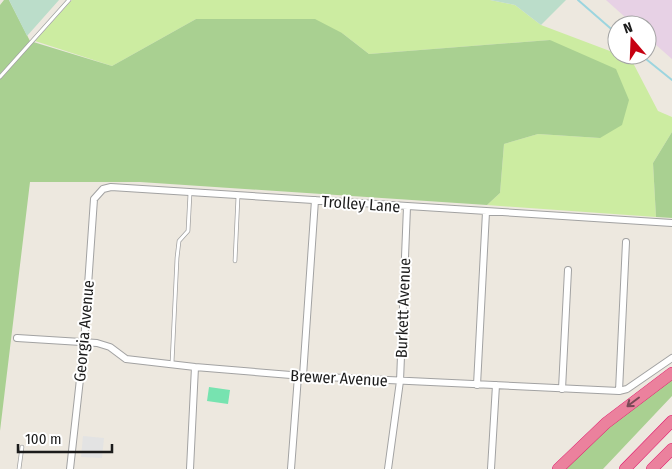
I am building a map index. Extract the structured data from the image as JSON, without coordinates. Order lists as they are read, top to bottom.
{
  "streets": {
    "street": [
      "Trolley Lane",
      "Burkett Avenue",
      "Georgia Avenue",
      "Brewer Avenue"
    ]
  },
  "crossings": [
    ["Trolley Lane", "Burkett Avenue"],
    ["Trolley Lane", "Georgia Avenue"],
    ["Burkett Avenue", "Brewer Avenue"],
    ["Georgia Avenue", "Brewer Avenue"]
  ],
  "scale_bar": "100 m",
  "north": "top"
}
